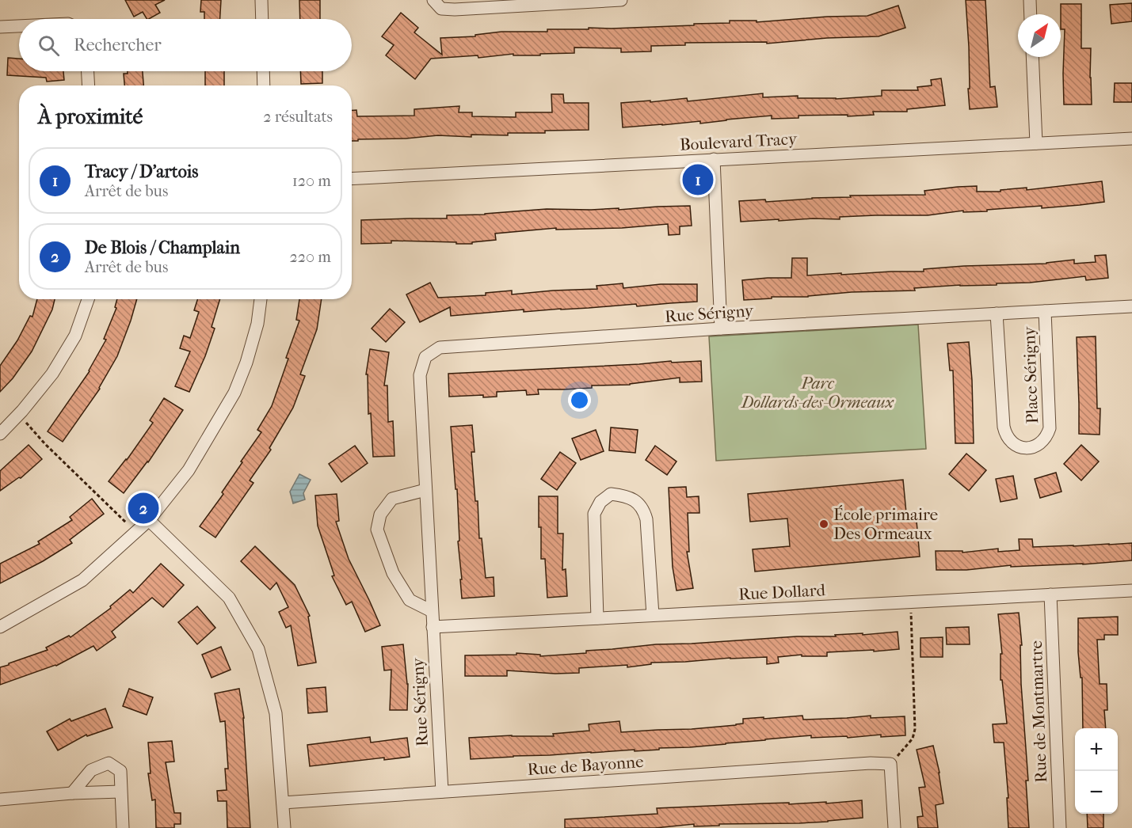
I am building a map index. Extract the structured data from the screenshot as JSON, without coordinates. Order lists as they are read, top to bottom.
{
  "streets": {
    "street": [
      "Boulevard Tracy",
      "Rue Sérigny",
      "Place Sérigny",
      "Rue Dollard",
      "Rue de Montmartre",
      "Rue de Bayonne"
    ]
  },
  "crossings": [
    ["Rue Sérigny", "Place Sérigny"],
    ["Rue Sérigny", "Rue Dollard"],
    ["Rue Sérigny", "Rue de Bayonne"],
    ["Rue Dollard", "Rue de Montmartre"]
  ],
  "parks": ["Parc Dollards-des-Ormeaux"],
  "places": ["École primaire Des Ormeaux"],
  "north": "top right",
  "page": {
    "search": "Rechercher",
    "heading": ["À proximité", "2 résultats"],
    "list": [
      {
        "mark": "1",
        "name": "Tracy / D'artois",
        "note": "Arrêt de bus",
        "value": "120 m"
      },
      {
        "mark": "2",
        "name": "De Blois / Champlain",
        "note": "Arrêt de bus",
        "value": "220 m"
      }
    ],
    "pins": ["1", "2"],
    "map_buttons": ["+", "−"]
  }
}
